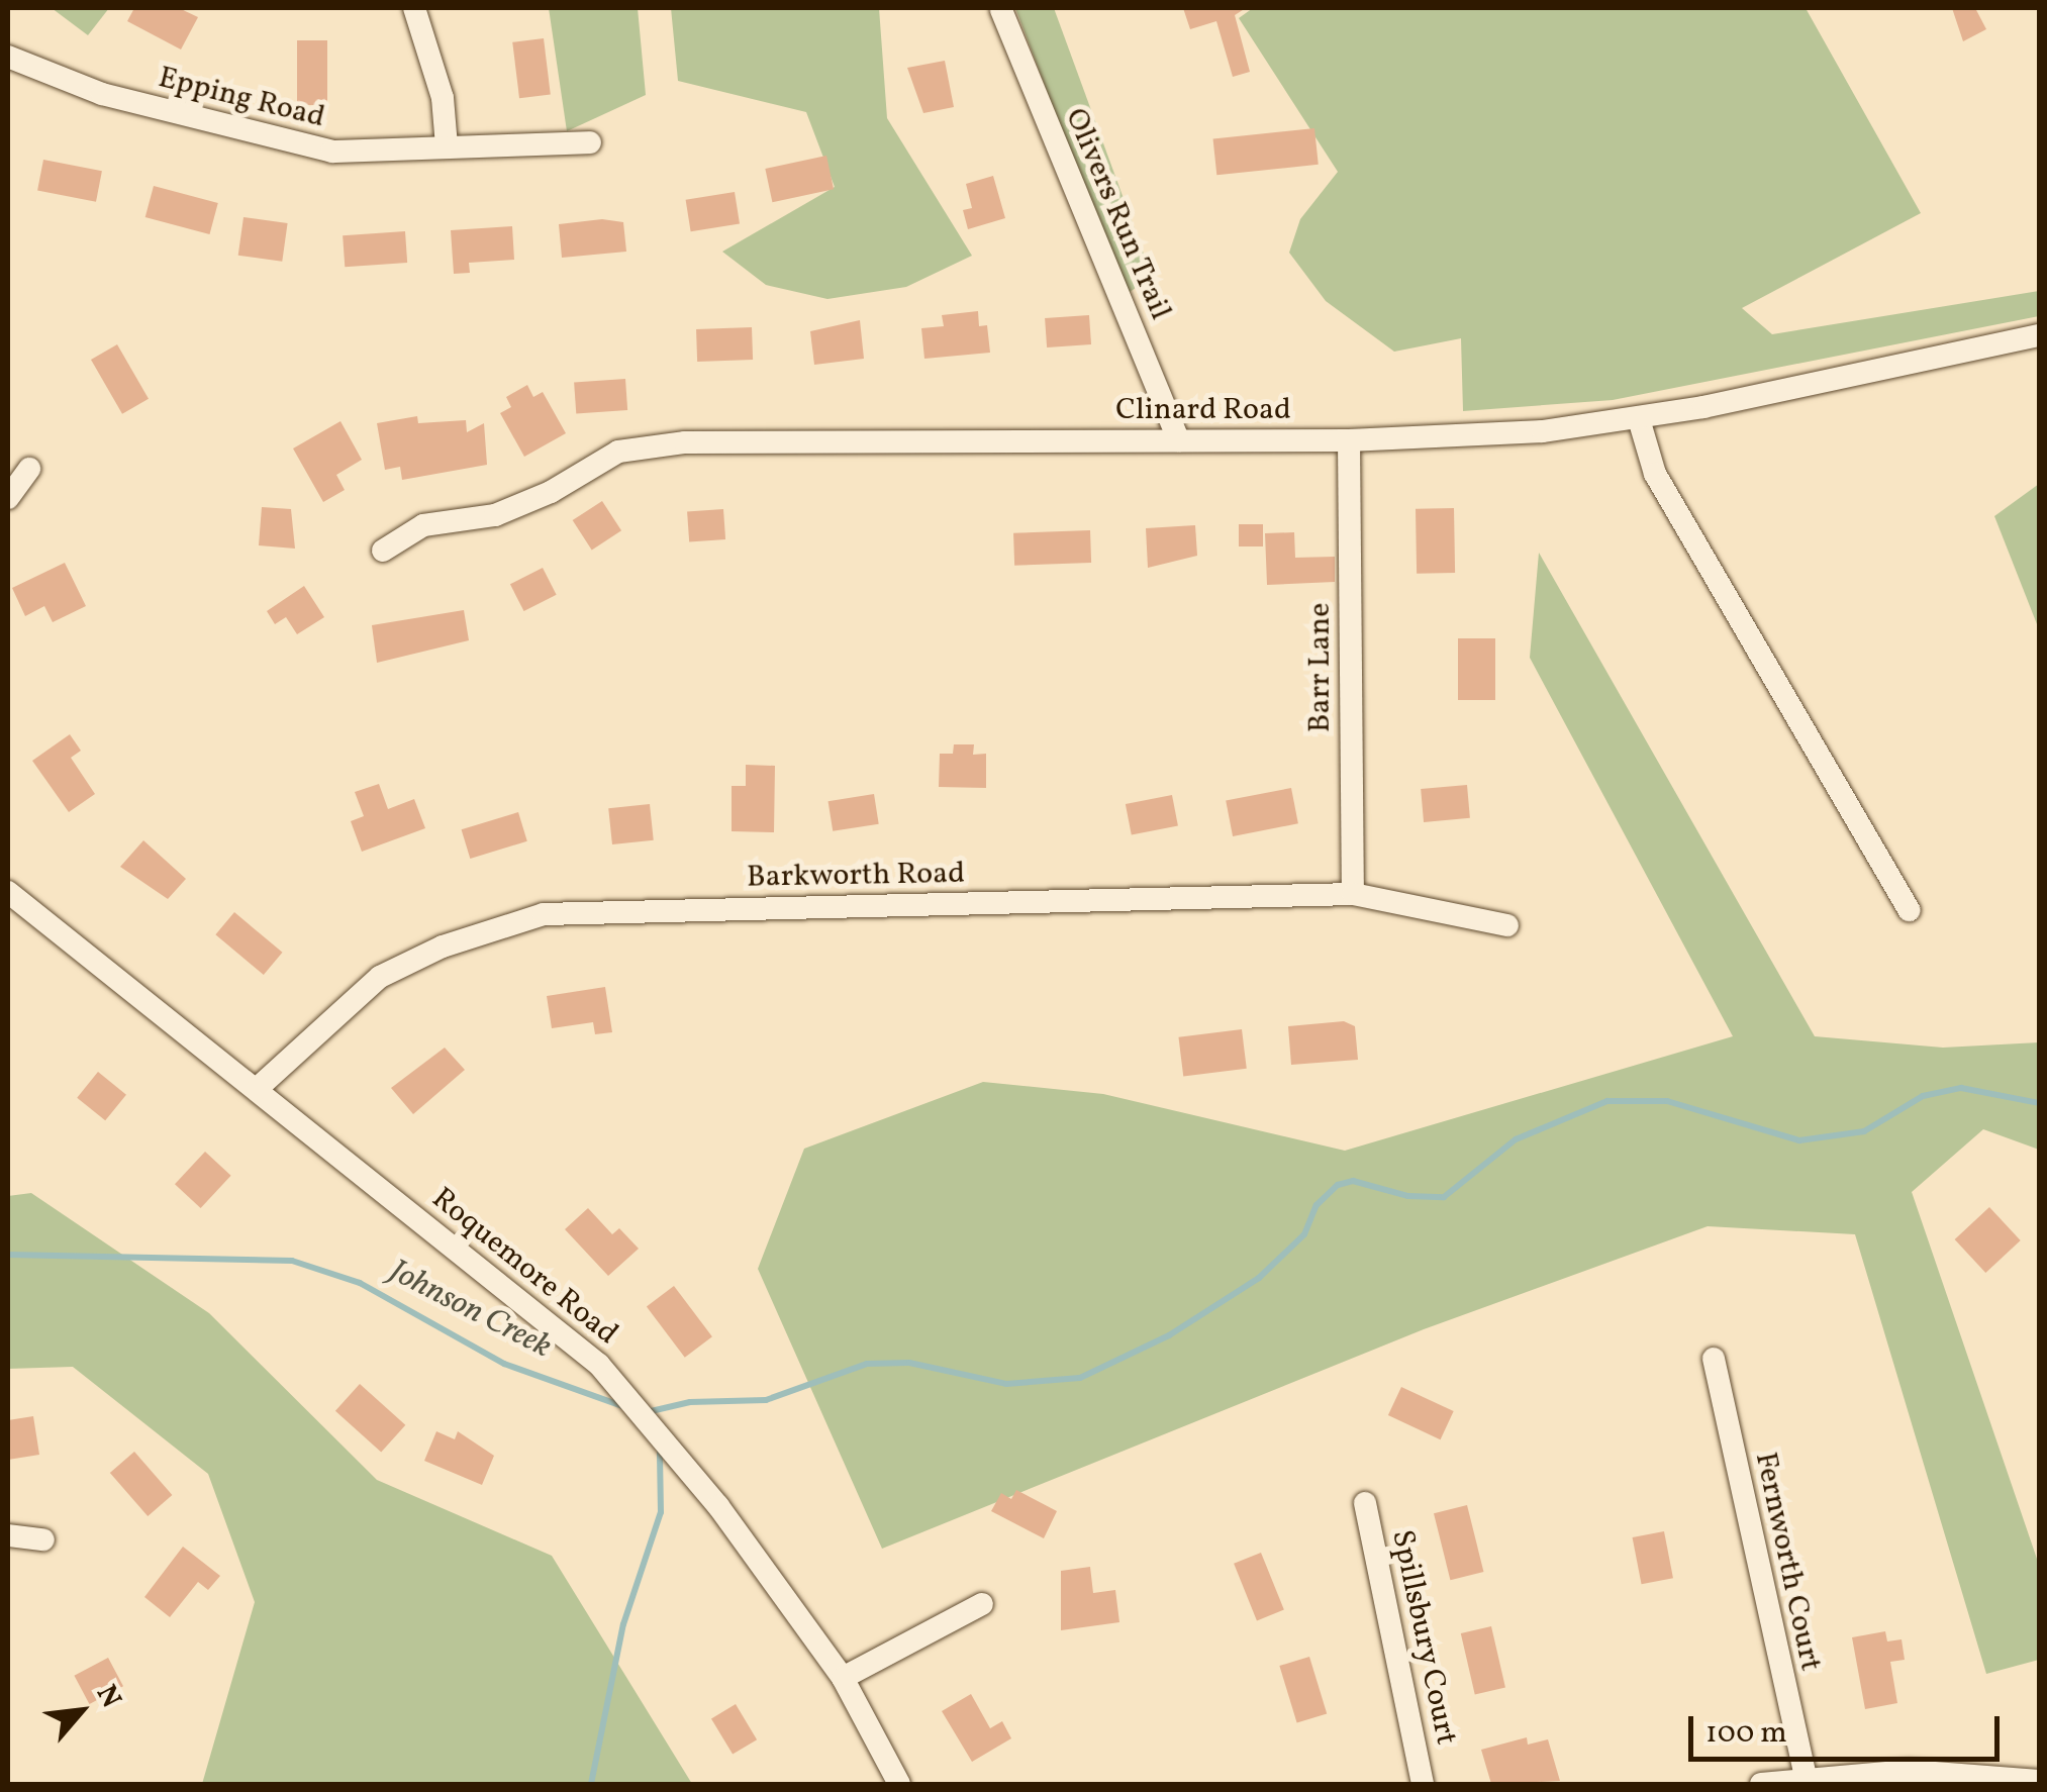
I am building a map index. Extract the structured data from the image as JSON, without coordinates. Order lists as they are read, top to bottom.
{
  "streets": {
    "street": [
      "Epping Road",
      "Olivers Run Trail",
      "Clinard Road",
      "Barr Lane",
      "Barkworth Road",
      "Roquemore Road",
      "Fernworth Court",
      "Spillsbury Court"
    ]
  },
  "crossings": [
    ["Olivers Run Trail", "Clinard Road"],
    ["Clinard Road", "Barr Lane"],
    ["Barr Lane", "Barkworth Road"],
    ["Barkworth Road", "Roquemore Road"]
  ],
  "water": ["Johnson Creek"],
  "scale_bar": "100 m",
  "north": "top right"
}
